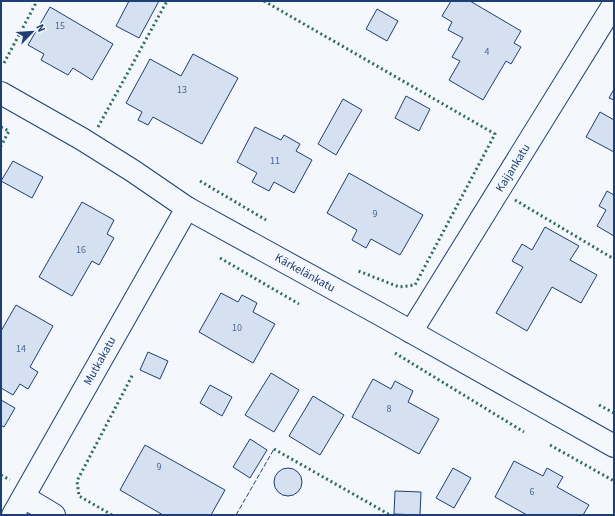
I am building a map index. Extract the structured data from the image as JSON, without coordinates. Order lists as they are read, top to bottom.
{
  "streets": {
    "street": ["Kaijankatu", "Kärkelänkatu", "Mutkakatu"]
  },
  "crossings": [
    ["Kaijankatu", "Kärkelänkatu"],
    ["Kärkelänkatu", "Mutkakatu"]
  ],
  "house_numbers": [
    "15",
    "4",
    "13",
    "11",
    "9",
    "16",
    "10",
    "14",
    "8",
    "9",
    "6"
  ],
  "north": "top right"
}
